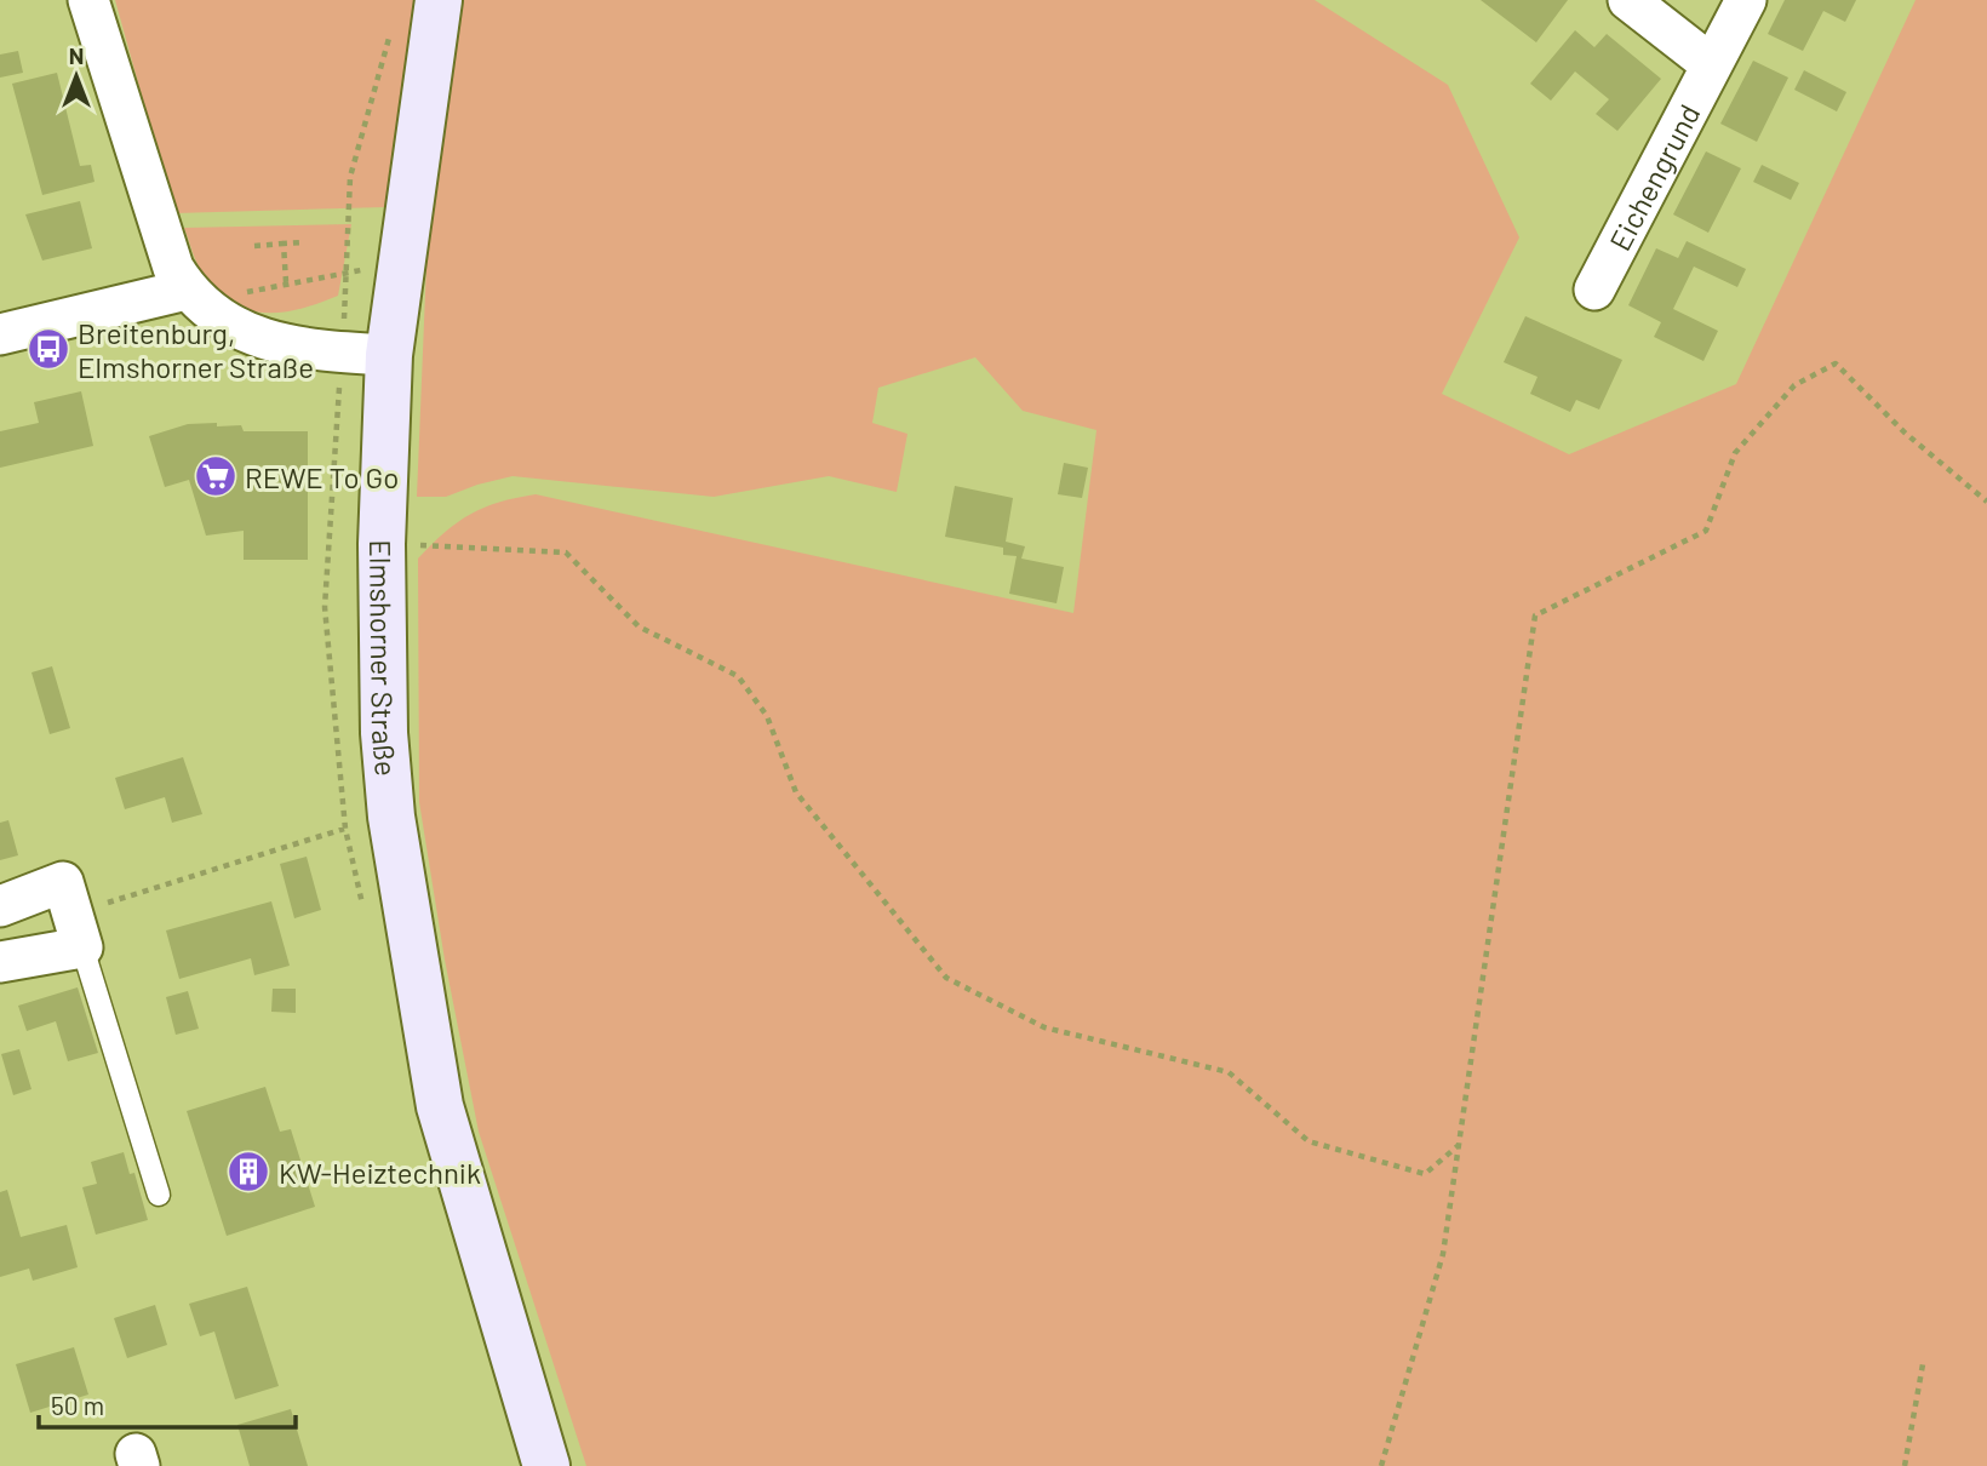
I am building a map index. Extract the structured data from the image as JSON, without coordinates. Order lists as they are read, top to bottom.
{
  "streets": {
    "main road": ["Elmshorner Straße"],
    "street": ["Eichengrund"]
  },
  "places": {
    "bus stop": ["Breitenburg, Elmshorner Straße"],
    "supermarket": ["REWE To Go"],
    "building": ["KW-Heiztechnik"]
  },
  "scale_bar": "50 m",
  "north": "top"
}
